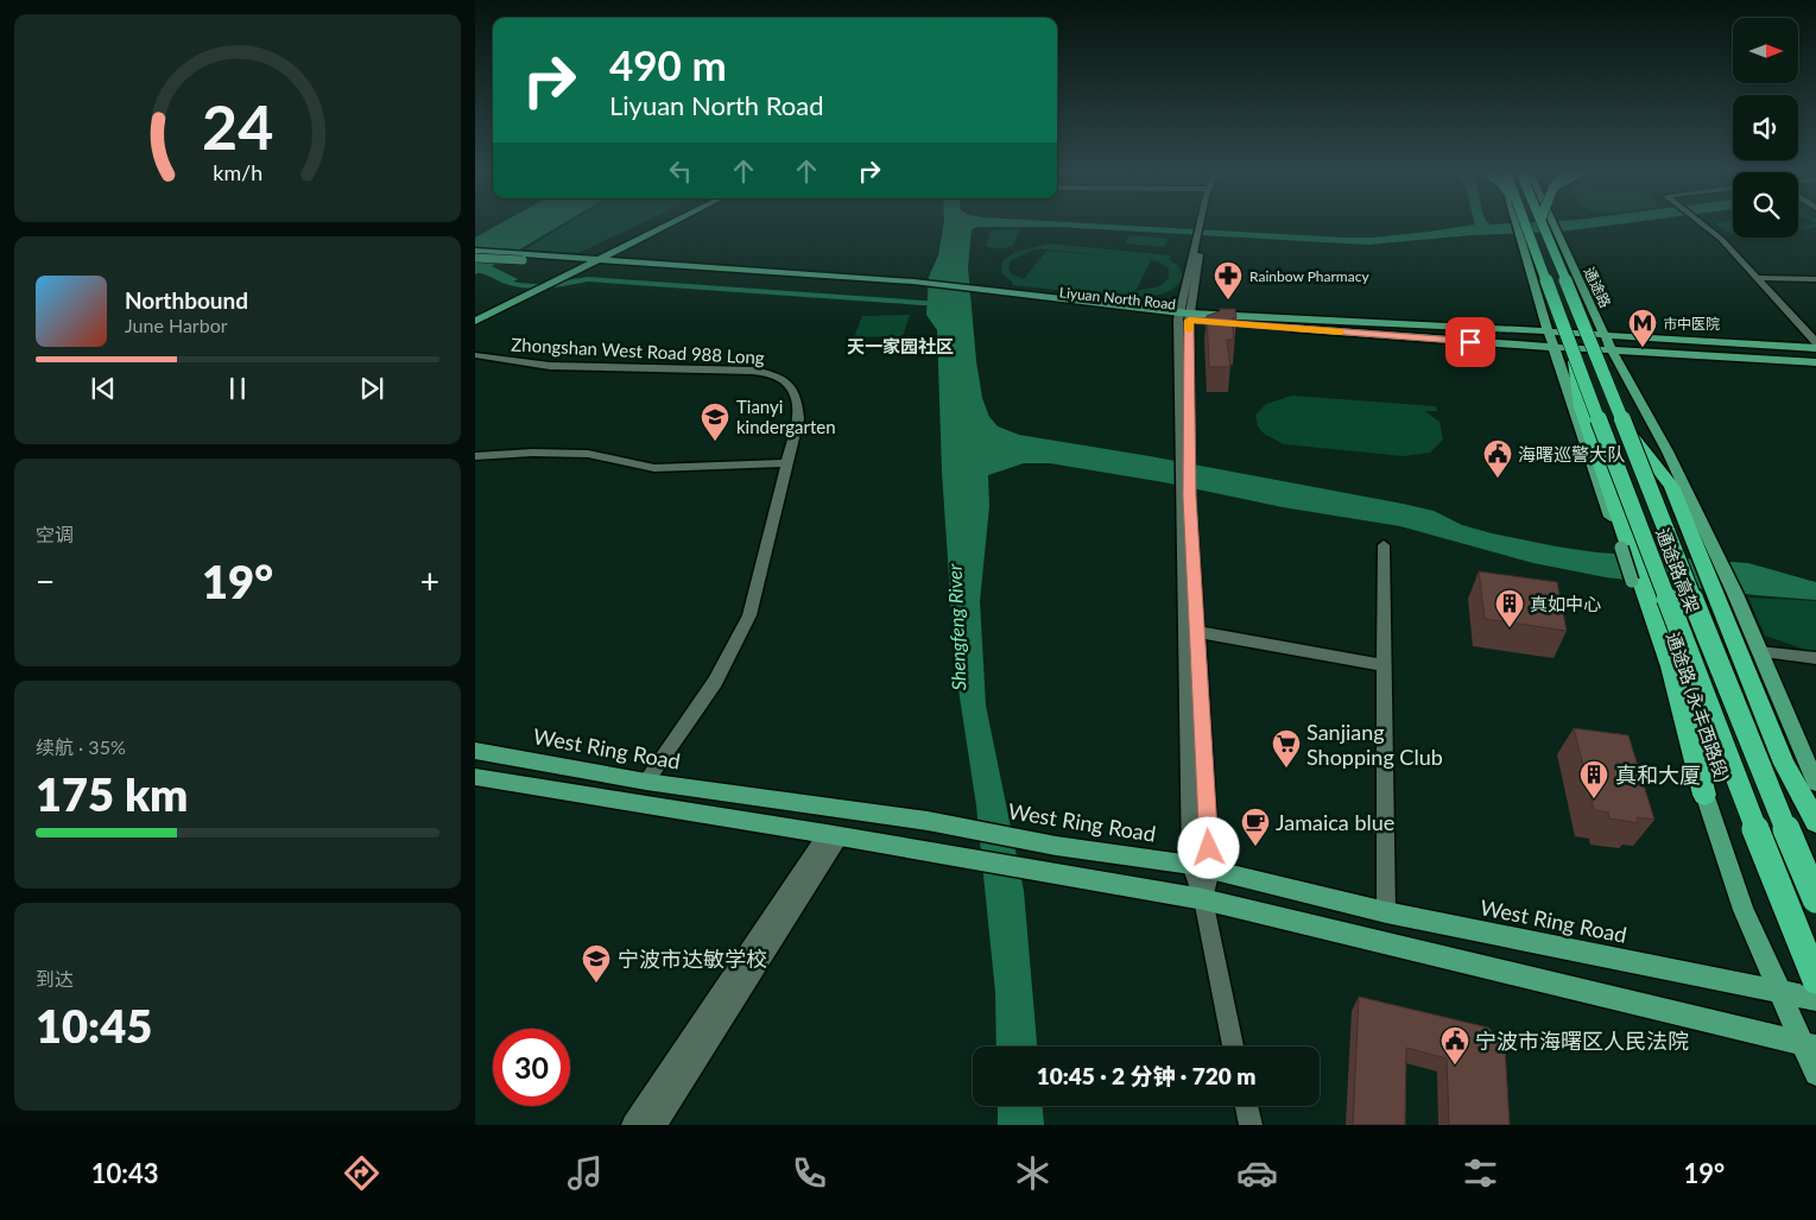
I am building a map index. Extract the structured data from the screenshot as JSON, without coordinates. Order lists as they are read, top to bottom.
{
  "streets": {
    "highway": ["通途路高架"],
    "main road": [
      "通途路",
      "Liyuan North Road",
      "通途路 (永丰西路段)",
      "West Ring Road"
    ],
    "street": ["Zhongshan West Road 988 Long"]
  },
  "crossings": [
    ["通途路", "Liyuan North Road"],
    ["Liyuan North Road", "通途路 (永丰西路段)"],
    ["Zhongshan West Road 988 Long", "West Ring Road"],
    ["通途路 (永丰西路段)", "West Ring Road"]
  ],
  "districts": ["天一家园社区"],
  "water": ["Shengfeng River"],
  "places": {
    "pharmacy": ["Rainbow Pharmacy"],
    "metro station": ["市中医院"],
    "school or university": ["Tianyi kindergarten", "宁波市达敏学校"],
    "public building": ["海曙巡警大队", "宁波市海曙区人民法院"],
    "building": ["真如中心", "真和大厦"],
    "supermarket": ["Sanjiang Shopping Club"],
    "cafe": ["Jamaica blue"]
  },
  "north": "right",
  "page": {
    "turn": ["490 m", "Liyuan North Road"],
    "song": ["Northbound", "June Harbor"],
    "tile": [
      "空调",
      ["续航 · 35%", "175 km"],
      ["到达", "10:45"]
    ],
    "heat": ["−", "19°", "+"],
    "limit": "30",
    "trip": "10:45 · 2 分钟 · 720 m",
    "tabs": ["10:43", "19°"],
    "gauge": ["24", "km/h"]
  }
}
